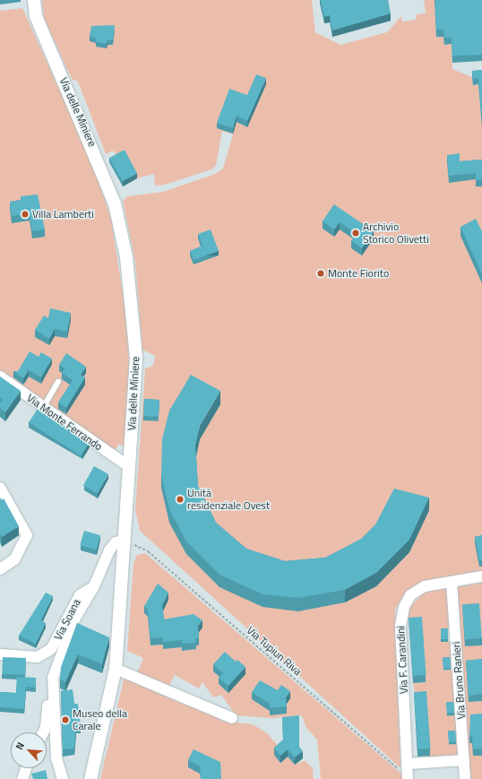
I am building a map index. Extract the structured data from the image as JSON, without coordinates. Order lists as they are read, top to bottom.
{
  "streets": {
    "street": [
      "Via delle Miniere",
      "Via Monte Ferrando",
      "Via Soana",
      "Via F. Carandini",
      "Via Bruno Ranieri"
    ],
    "path": ["Via Tupiun Riva"]
  },
  "crossings": [
    ["Via delle Miniere", "Via Monte Ferrando"],
    ["Via delle Miniere", "Via Tupiun Riva"],
    ["Via Tupiun Riva", "Via F. Carandini"],
    ["Via F. Carandini", "Via Bruno Ranieri"]
  ],
  "places": [
    "Villa Lamberti",
    "Archivio Storico Olivetti",
    "Monte Fiorito",
    "Unità residenziale Ovest",
    "Museo della Carale"
  ],
  "north": "top left"
}
